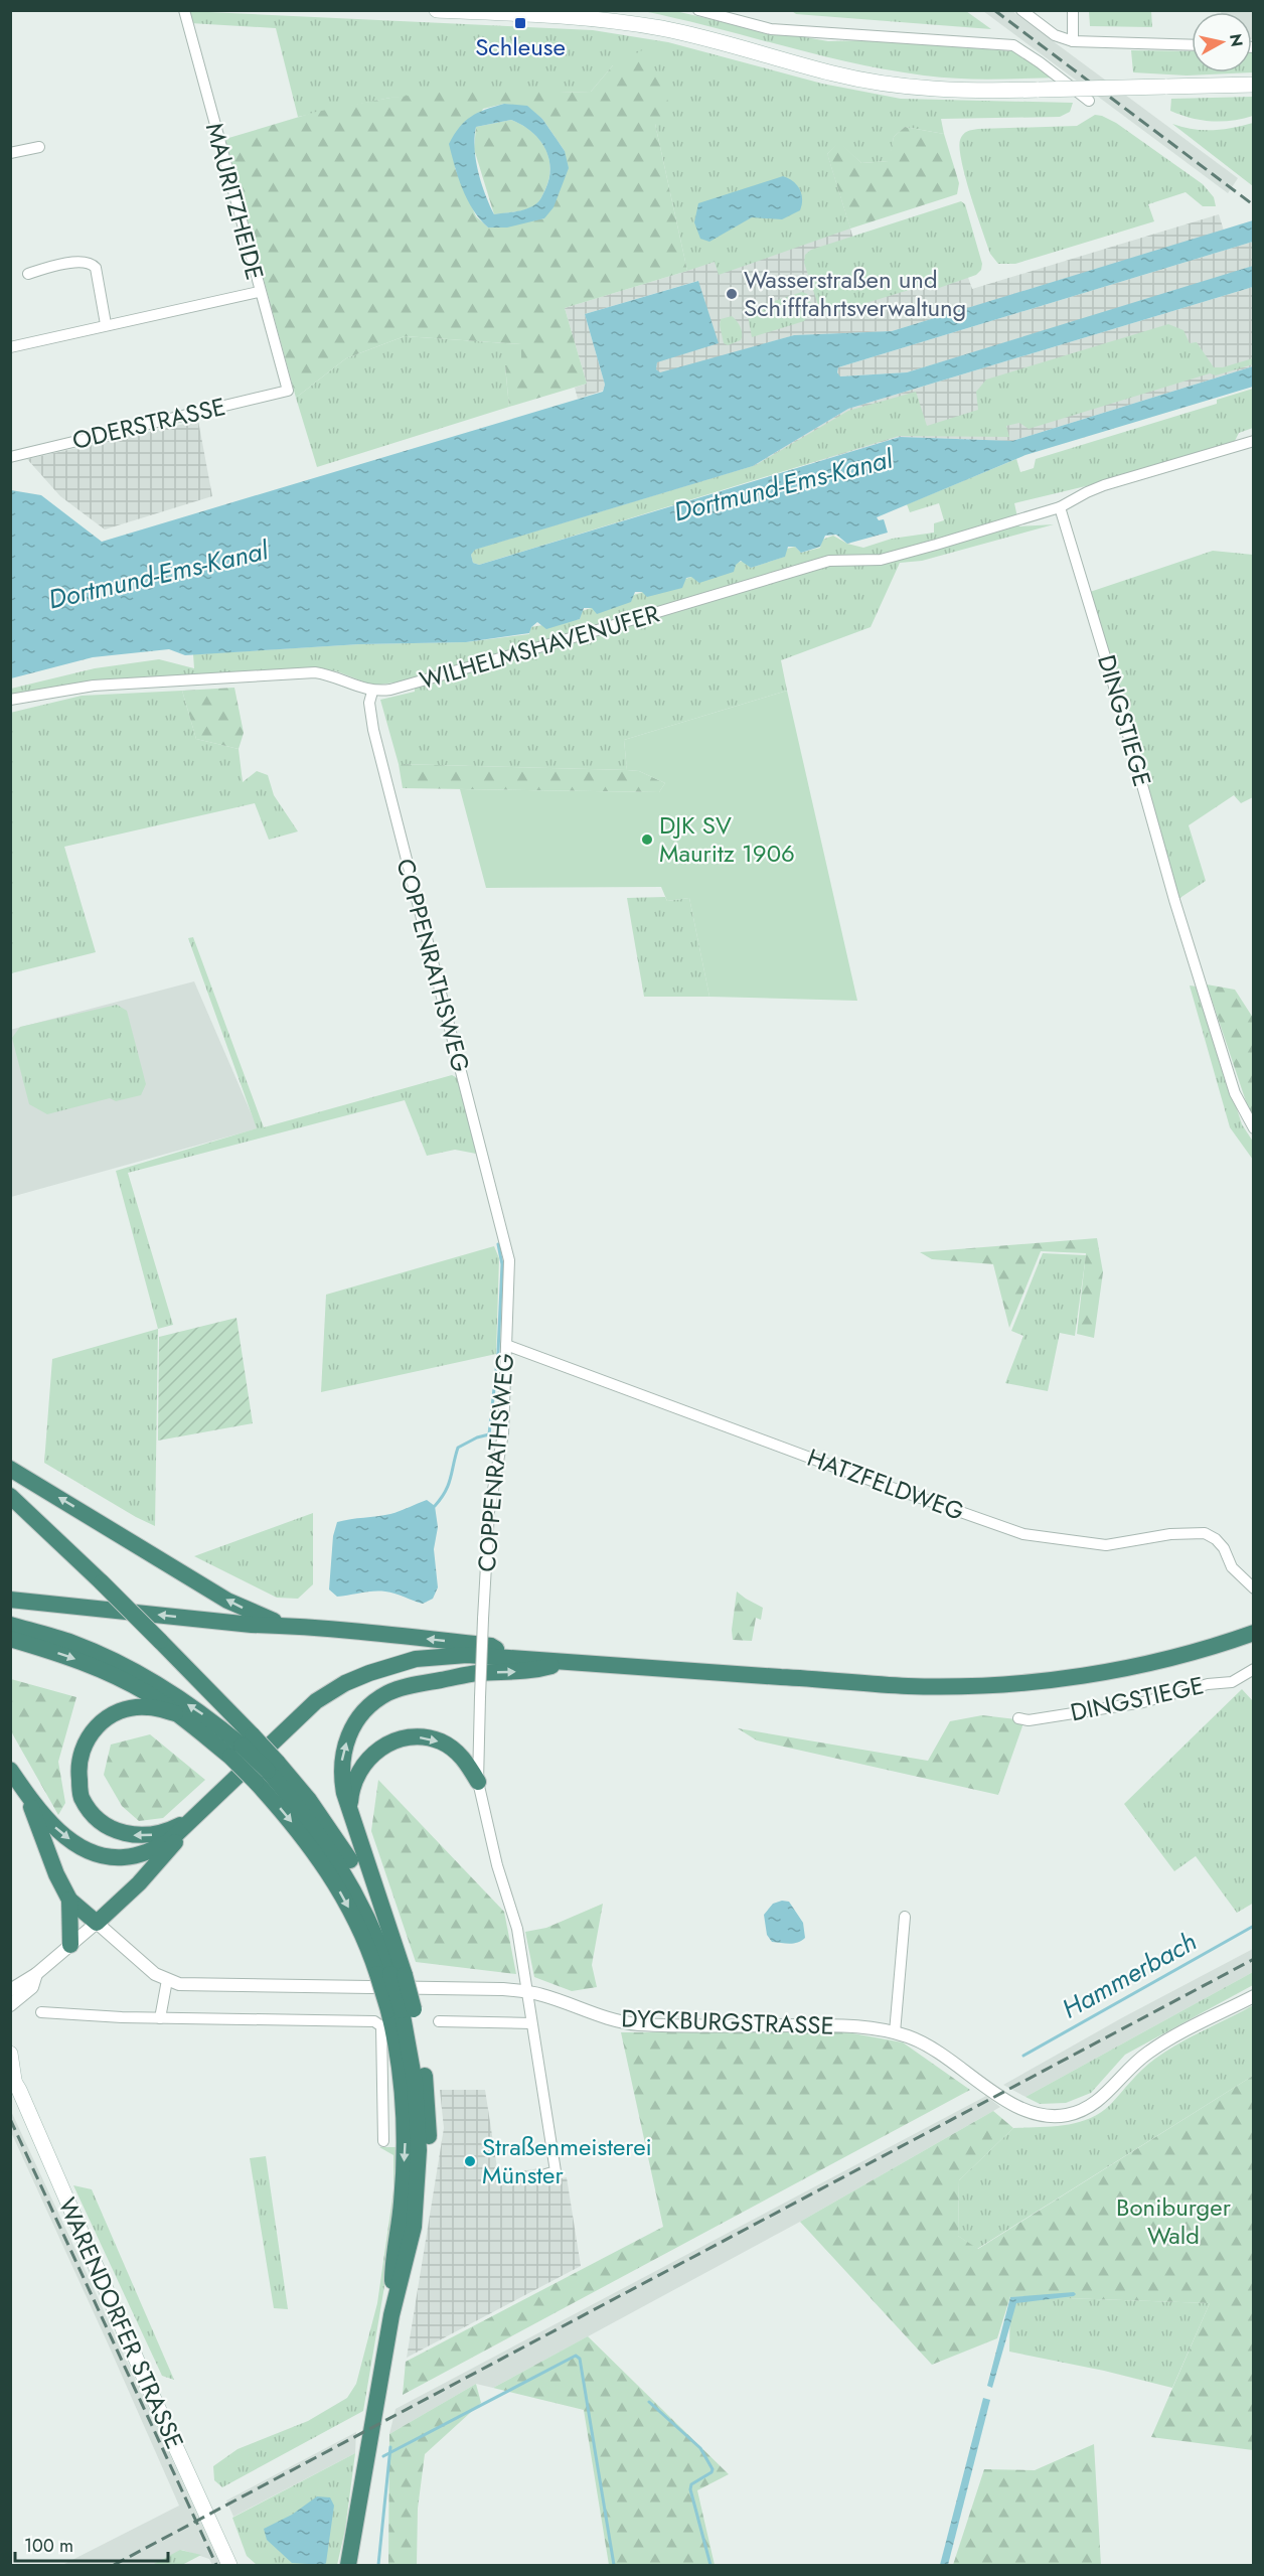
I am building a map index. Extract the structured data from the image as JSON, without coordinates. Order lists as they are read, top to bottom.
{
  "streets": {
    "main road": ["WARENDORFER STRASSE"],
    "street": [
      "MAURITZHEIDE",
      "ODERSTRASSE",
      "WILHELMSHAVENUFER",
      "DINGSTIEGE",
      "COPPENRATHSWEG",
      "HATZFELDWEG",
      "DYCKBURGSTRASSE"
    ]
  },
  "crossings": [
    ["MAURITZHEIDE", "ODERSTRASSE"],
    ["WILHELMSHAVENUFER", "DINGSTIEGE"],
    ["WILHELMSHAVENUFER", "COPPENRATHSWEG"],
    ["COPPENRATHSWEG", "HATZFELDWEG"],
    ["COPPENRATHSWEG", "DYCKBURGSTRASSE"]
  ],
  "water": ["Dortmund-Ems-Kanal", "Hammerbach"],
  "parks": ["Boniburger Wald"],
  "places": {
    "transit": ["Schleuse"],
    "other": ["Wasserstraßen und Schifffahrtsverwaltung", "DJK SV Mauritz 1906", "Straßenmeisterei Münster"]
  },
  "scale_bar": "100 m",
  "north": "right"
}
